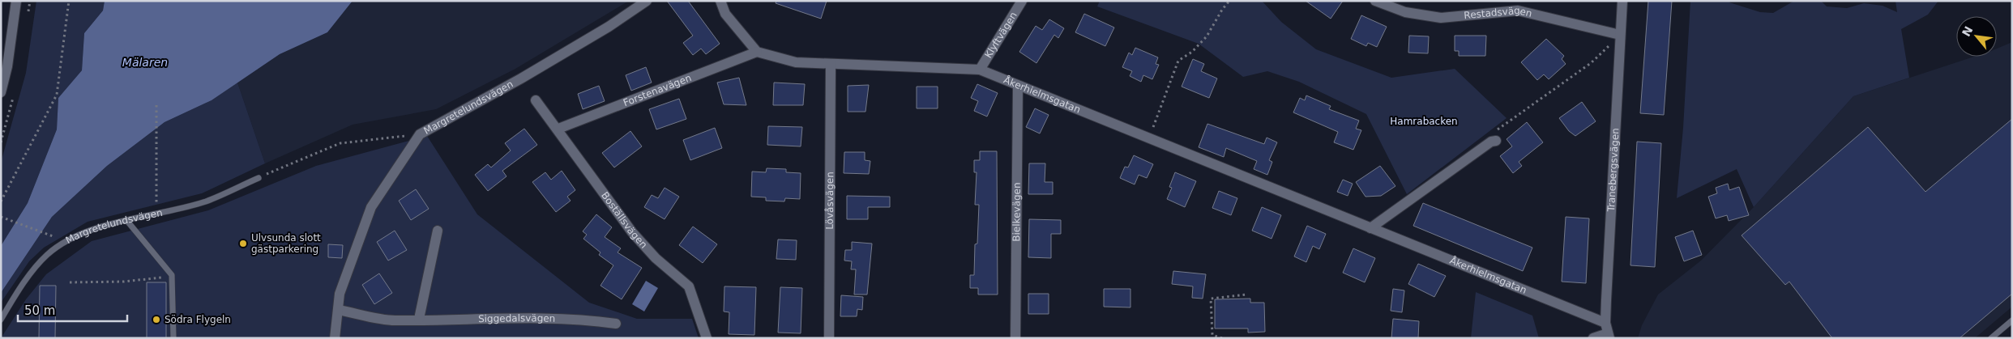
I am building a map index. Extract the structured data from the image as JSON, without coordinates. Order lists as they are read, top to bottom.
{
  "streets": {
    "street": [
      "Restadsvägen",
      "Klyftvägen",
      "Forstenavägen",
      "Åkerhielmsgatan",
      "Margretelundsvägen",
      "Tranebergsvägen",
      "Lövåsvägen",
      "Bielkevägen",
      "Boställsvägen",
      "Siggedalsvägen"
    ]
  },
  "crossings": [
    ["Restadsvägen", "Tranebergsvägen"],
    ["Klyftvägen", "Åkerhielmsgatan"],
    ["Forstenavägen", "Åkerhielmsgatan"],
    ["Forstenavägen", "Boställsvägen"],
    ["Åkerhielmsgatan", "Tranebergsvägen"],
    ["Åkerhielmsgatan", "Lövåsvägen"],
    ["Åkerhielmsgatan", "Bielkevägen"],
    ["Margretelundsvägen", "Siggedalsvägen"]
  ],
  "water": ["Mälaren"],
  "parks": ["Hamrabacken"],
  "places": ["Ulvsunda slott gästparkering", "Södra Flygeln"],
  "scale_bar": "50 m",
  "north": "top left"
}
